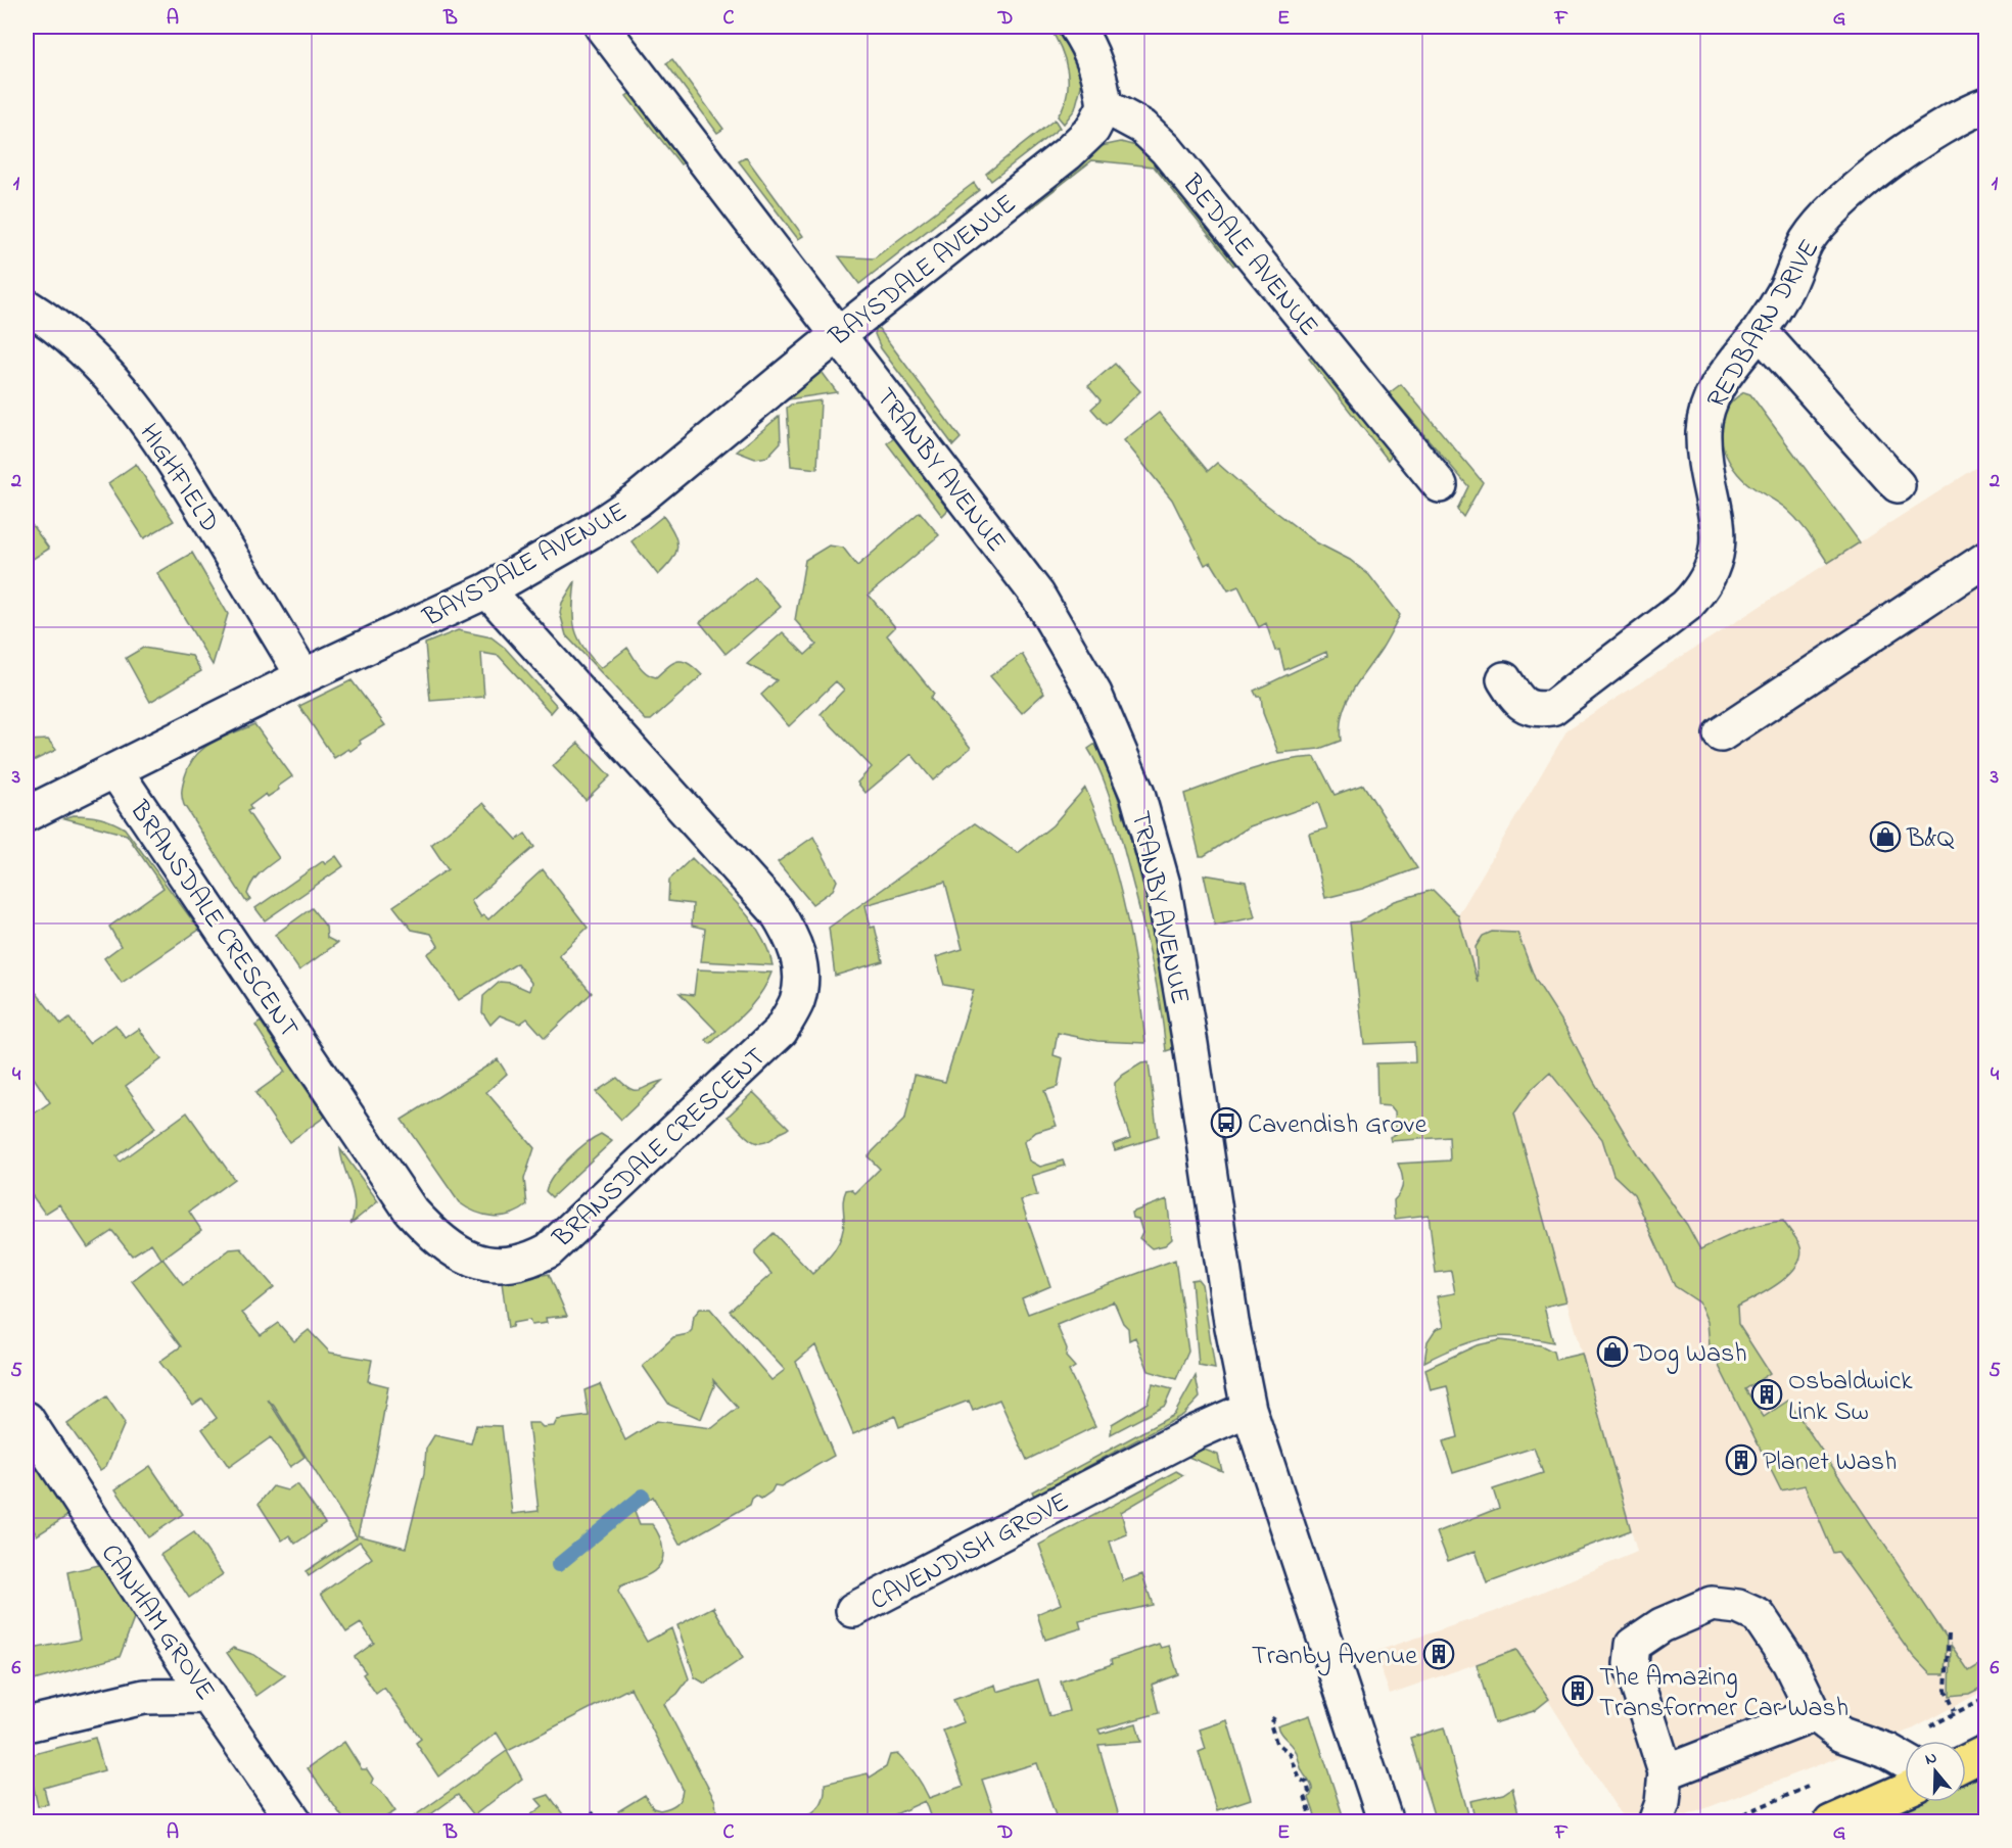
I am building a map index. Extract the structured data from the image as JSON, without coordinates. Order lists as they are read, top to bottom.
{
  "streets": {
    "street": [
      "BEDALE AVENUE",
      "BAYSDALE AVENUE",
      "REDBARN DRIVE",
      "TRANBY AVENUE",
      "HIGHFIELD",
      "BRANSDALE CRESCENT",
      "CAVENDISH GROVE",
      "CANHAM GROVE"
    ]
  },
  "crossings": [
    ["BEDALE AVENUE", "BAYSDALE AVENUE"],
    ["BAYSDALE AVENUE", "TRANBY AVENUE"],
    ["BAYSDALE AVENUE", "HIGHFIELD"],
    ["BAYSDALE AVENUE", "BRANSDALE CRESCENT"],
    ["TRANBY AVENUE", "CAVENDISH GROVE"]
  ],
  "places": {
    "shop": ["B&Q", "Dog Wash"],
    "bus stop": ["Cavendish Grove"],
    "building": [
      "Osbaldwick Link Sw",
      "Planet Wash",
      "Tranby Avenue",
      "The Amazing Transformer Car Wash"
    ]
  },
  "north": "top",
  "grid": {
    "columns": [
      "A",
      "B",
      "C",
      "D",
      "E",
      "F",
      "G"
    ],
    "rows": [
      "1",
      "2",
      "3",
      "4",
      "5",
      "6"
    ]
  }
}
